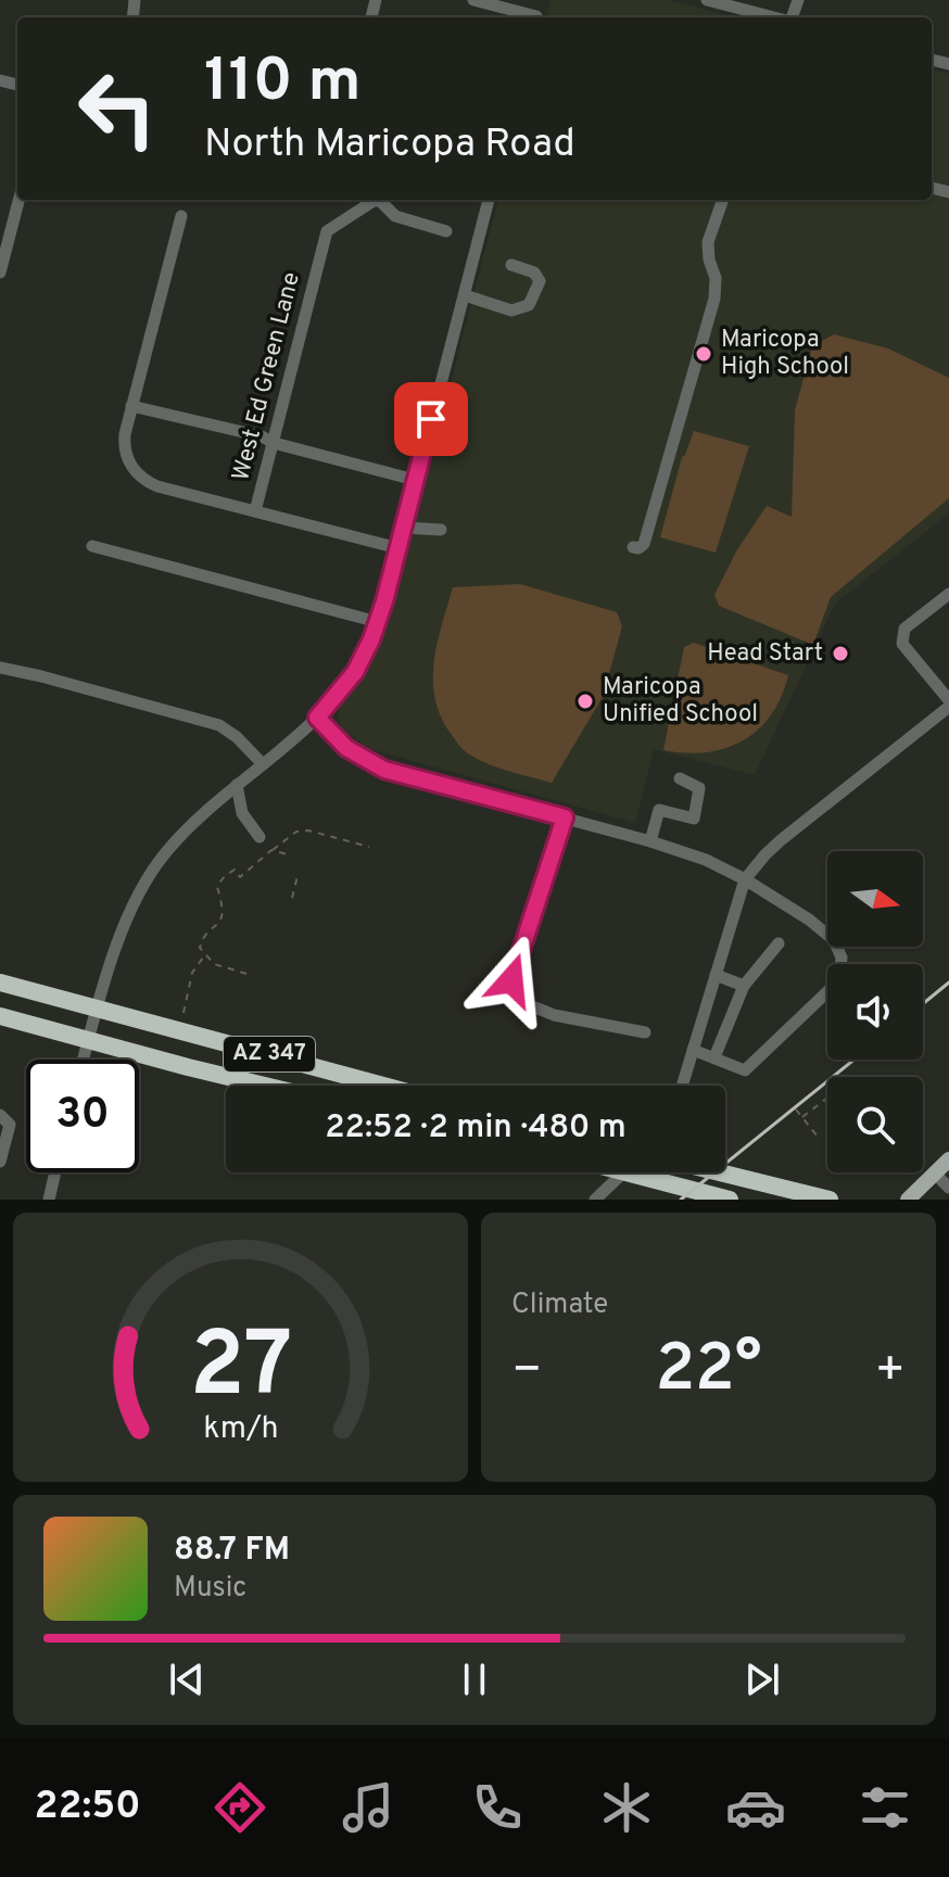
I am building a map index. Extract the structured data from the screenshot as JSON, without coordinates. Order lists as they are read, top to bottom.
{
  "streets": {
    "highway": ["AZ 347"],
    "street": ["West Ed Green Lane"]
  },
  "places": ["Maricopa High School", "Head Start", "Maricopa Unified School"],
  "north": "right",
  "page": {
    "turn": ["110 m", "North Maricopa Road"],
    "limit": "30",
    "trip": "22:52 · 2 min · 480 m",
    "tile": "Climate",
    "heat": ["−", "22°", "+"],
    "song": ["88.7 FM", "Music"],
    "tabs": "22:50",
    "gauge": ["27", "km/h"]
  }
}
